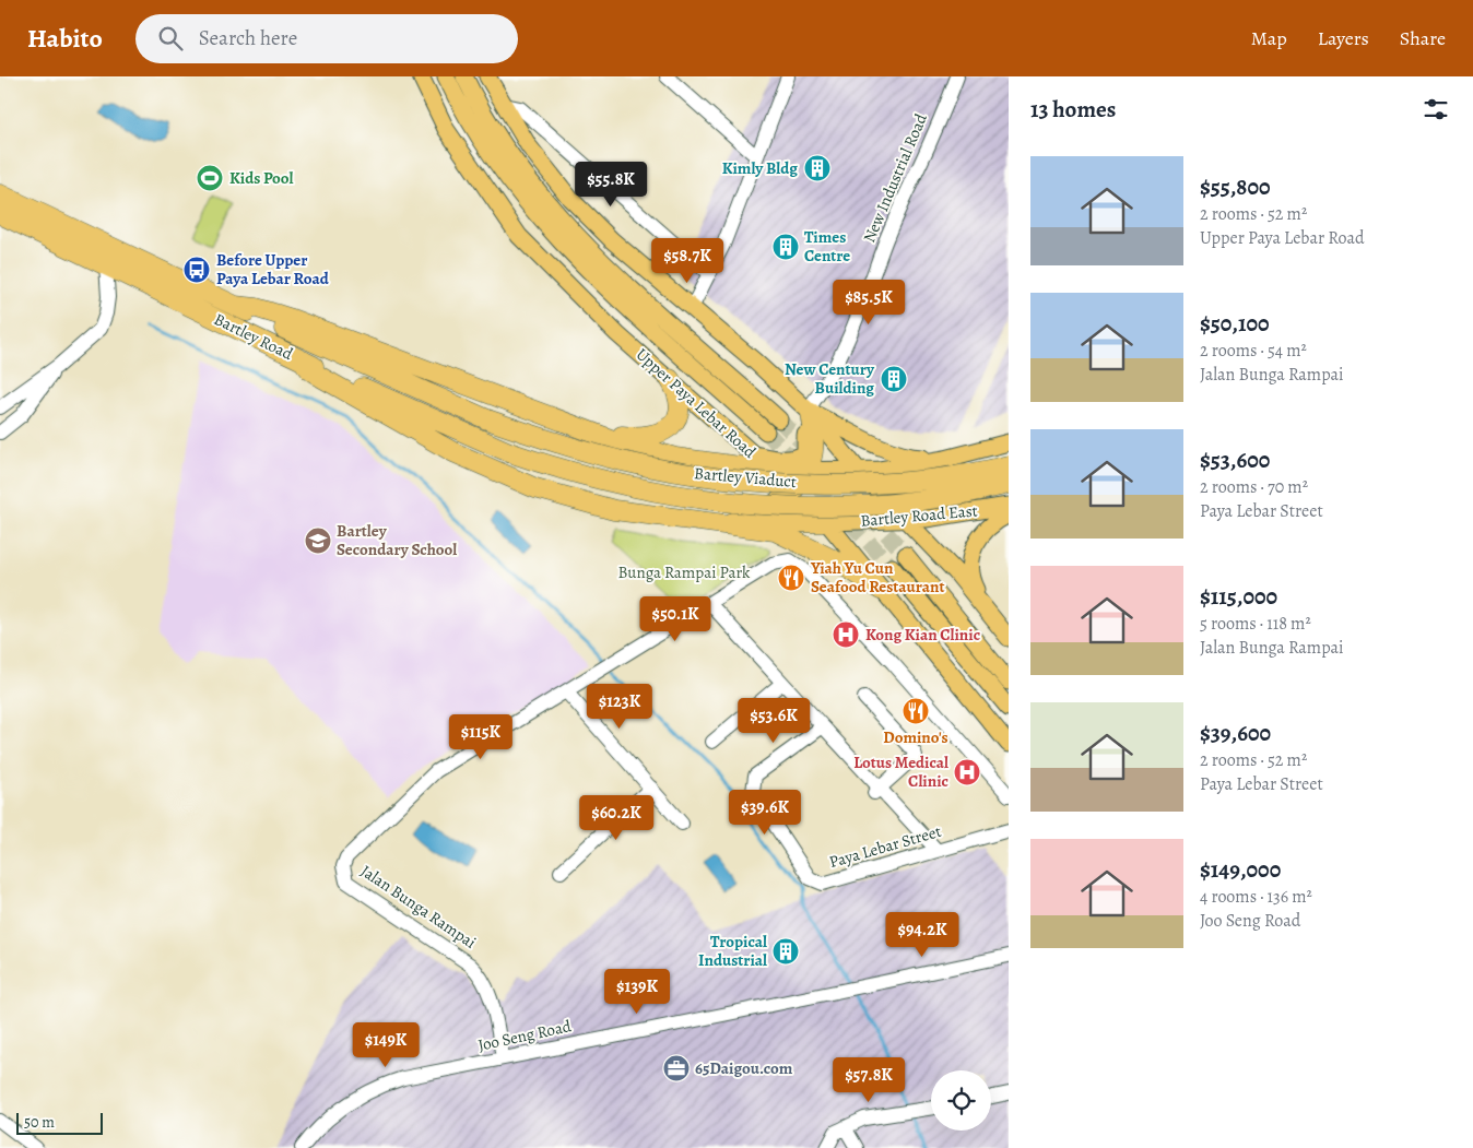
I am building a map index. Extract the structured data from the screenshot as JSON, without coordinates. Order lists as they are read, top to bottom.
{
  "streets": {
    "highway": ["Bartley Road", "Bartley Viaduct"],
    "main road": ["Upper Paya Lebar Road", "Bartley Road East"],
    "street": [
      "New Industrial Road",
      "Paya Lebar Street",
      "Jalan Bunga Rampai",
      "Joo Seng Road"
    ]
  },
  "crossings": [
    ["Bartley Road", "Bartley Viaduct"],
    ["Upper Paya Lebar Road", "Bartley Road East"],
    ["Jalan Bunga Rampai", "Joo Seng Road"]
  ],
  "parks": ["Bunga Rampai Park"],
  "places": {
    "building": [
      "Kimly Bldg",
      "Times Centre",
      "New Century Building",
      "Tropical Industrial"
    ],
    "sports": ["Kids Pool"],
    "bus stop": ["Before Upper Paya Lebar Road"],
    "school or university": ["Bartley Secondary School"],
    "restaurant": ["Yiah Yu Cun Seafood Restaurant", "Domino's"],
    "hospital": ["Kong Kian Clinic", "Lotus Medical Clinic"],
    "office": ["65Daigou.com"]
  },
  "scale_bar": "50 m",
  "page": {
    "header": "Habito",
    "search": "Search here",
    "nav": ["Map", "Layers", "Share"],
    "heading": "13 homes",
    "list": [
      {
        "name": "$55,800",
        "note": "2 rooms · 52 m² · Upper Paya Lebar Road"
      },
      {
        "name": "$50,100",
        "note": "2 rooms · 54 m² · Jalan Bunga Rampai"
      },
      {
        "name": "$53,600",
        "note": "2 rooms · 70 m² · Paya Lebar Street"
      },
      {
        "name": "$115,000",
        "note": "5 rooms · 118 m² · Jalan Bunga Rampai"
      },
      {
        "name": "$39,600",
        "note": "2 rooms · 52 m² · Paya Lebar Street"
      },
      {
        "name": "$149,000",
        "note": "4 rooms · 136 m² · Joo Seng Road"
      }
    ],
    "price": [
      "$55.8K",
      "$58.7K",
      "$85.5K",
      "$50.1K",
      "$123K",
      "$53.6K",
      "$115K",
      "$39.6K",
      "$60.2K",
      "$94.2K",
      "$139K",
      "$149K",
      "$57.8K"
    ],
    "scale": "50 m"
  }
}
